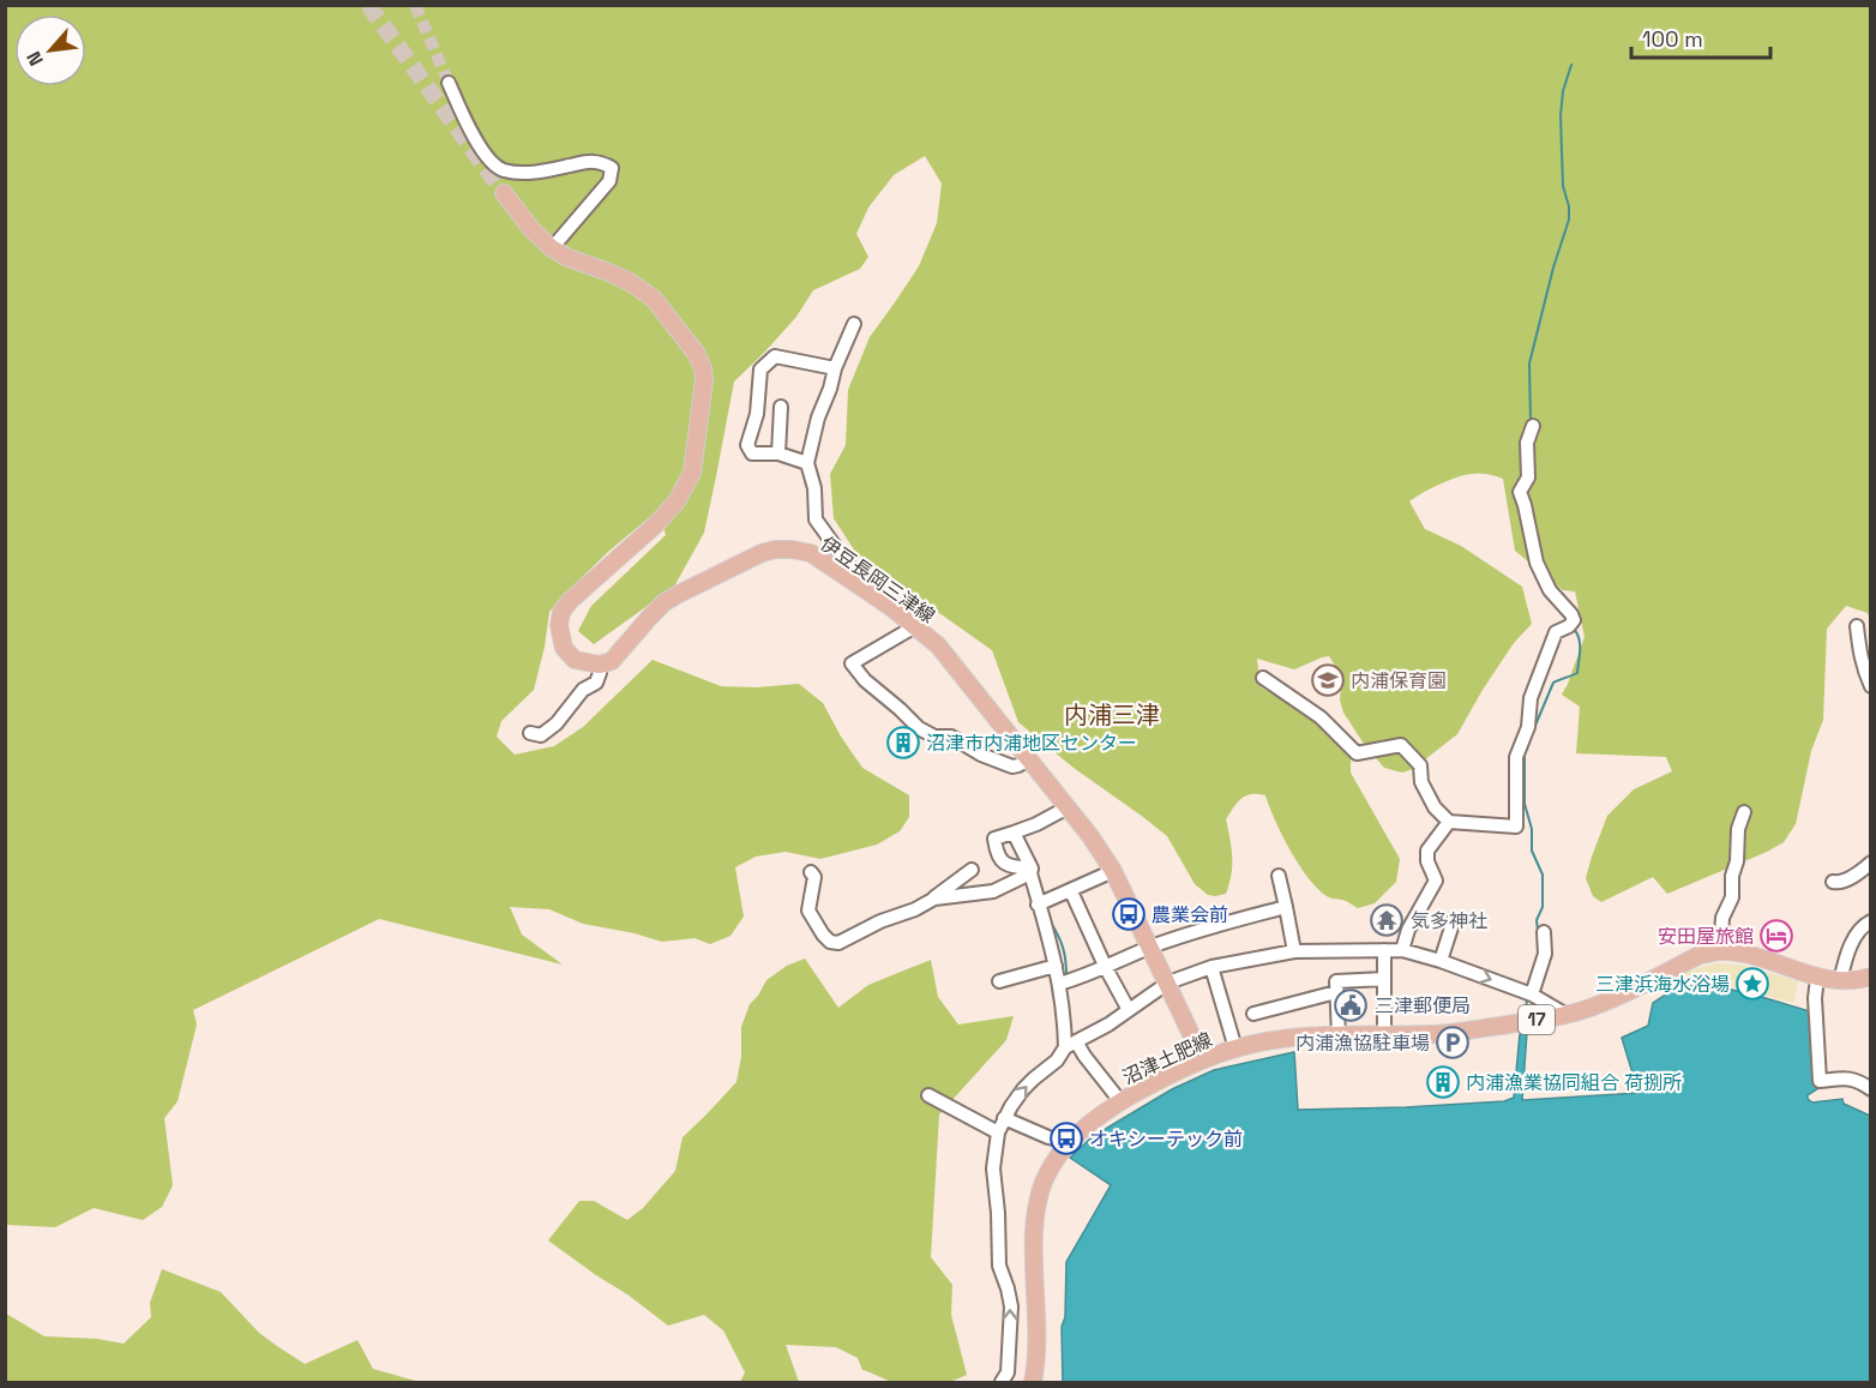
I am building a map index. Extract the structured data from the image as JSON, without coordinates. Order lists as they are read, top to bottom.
{
  "streets": {
    "main road": ["伊豆長岡三津線", "17", "沼津土肥線"]
  },
  "crossings": [
    ["伊豆長岡三津線", "沼津土肥線"]
  ],
  "districts": ["内浦三津"],
  "places": {
    "school or university": ["内浦保育園"],
    "building": ["沼津市内浦地区センター", "内浦漁業協同組合 荷捌所"],
    "bus stop": ["農業会前", "オキシーテック前"],
    "temple": ["気多神社"],
    "hotel": ["安田屋旅館"],
    "place": ["三津浜海水浴場"],
    "public building": ["三津郵便局"],
    "parking": ["内浦漁協駐車場"]
  },
  "scale_bar": "100 m",
  "north": "bottom left"
}
